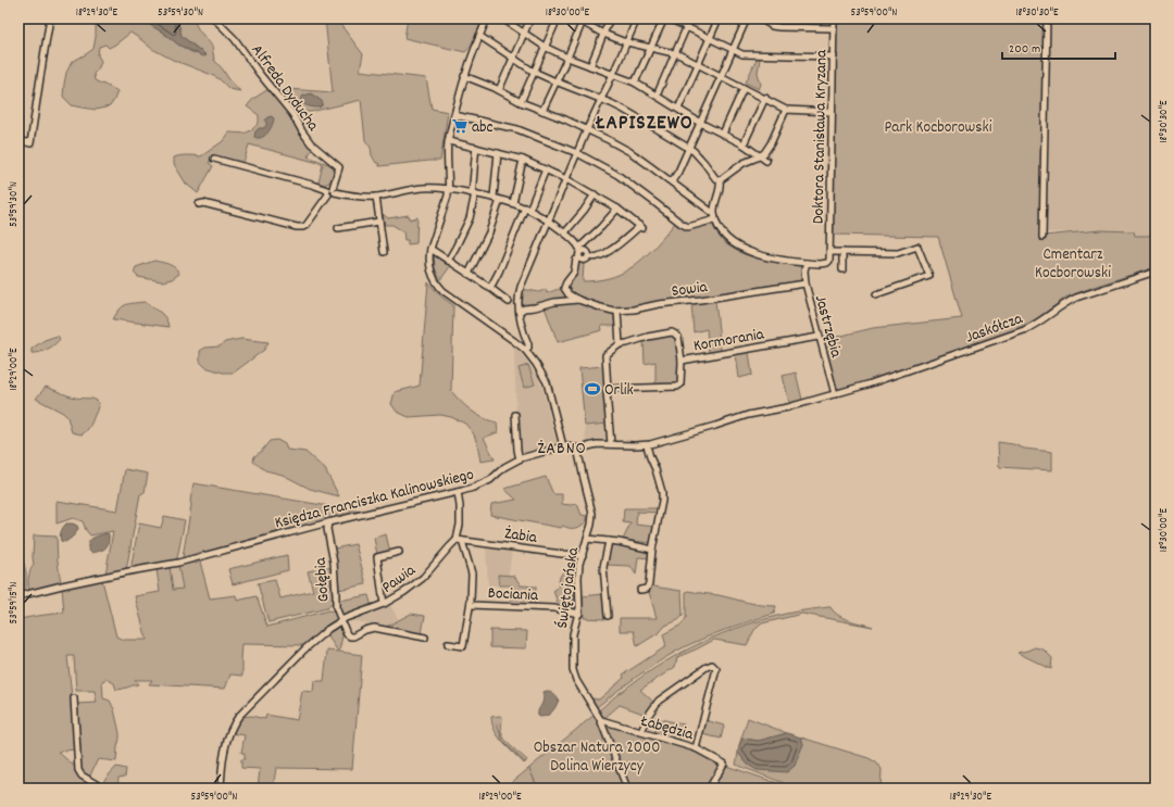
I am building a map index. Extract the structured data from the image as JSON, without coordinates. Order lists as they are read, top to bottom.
{
  "streets": {
    "street": [
      "Alfreda Dyducha",
      "Doktora Stanisława Kryzana",
      "Sowia",
      "Jastrzębia",
      "Jaskółcza",
      "Kormorania",
      "Księdza Franciszka Kalinowskiego",
      "Żabia",
      "Pawia",
      "Gołębia",
      "Świętojańska",
      "Bociania",
      "Łabędzia"
    ]
  },
  "crossings": [
    ["Sowia", "Jastrzębia"],
    ["Jastrzębia", "Jaskółcza"],
    ["Jastrzębia", "Kormorania"],
    ["Księdza Franciszka Kalinowskiego", "Gołębia"],
    ["Księdza Franciszka Kalinowskiego", "Świętojańska"],
    ["Żabia", "Pawia"],
    ["Żabia", "Świętojańska"],
    ["Pawia", "Gołębia"],
    ["Świętojańska", "Bociania"],
    ["Świętojańska", "Łabędzia"]
  ],
  "districts": ["ŁAPISZEWO", "ŻABNO"],
  "parks": ["Park Kocborowski", "Cmentarz Kocborowski", "Obszar Natura 2000 Dolina Wierzycy"],
  "places": {
    "supermarket": ["abc"],
    "sports": ["Orlik"]
  },
  "scale_bar": "200 m",
  "coordinates": [
    "18°29'30\"E",
    "53°59'30\"N",
    "18°30'00\"E",
    "53°59'00\"N",
    "18°30'30\"E",
    "18°29'00\"E",
    "53°59'15\"N"
  ]
}
